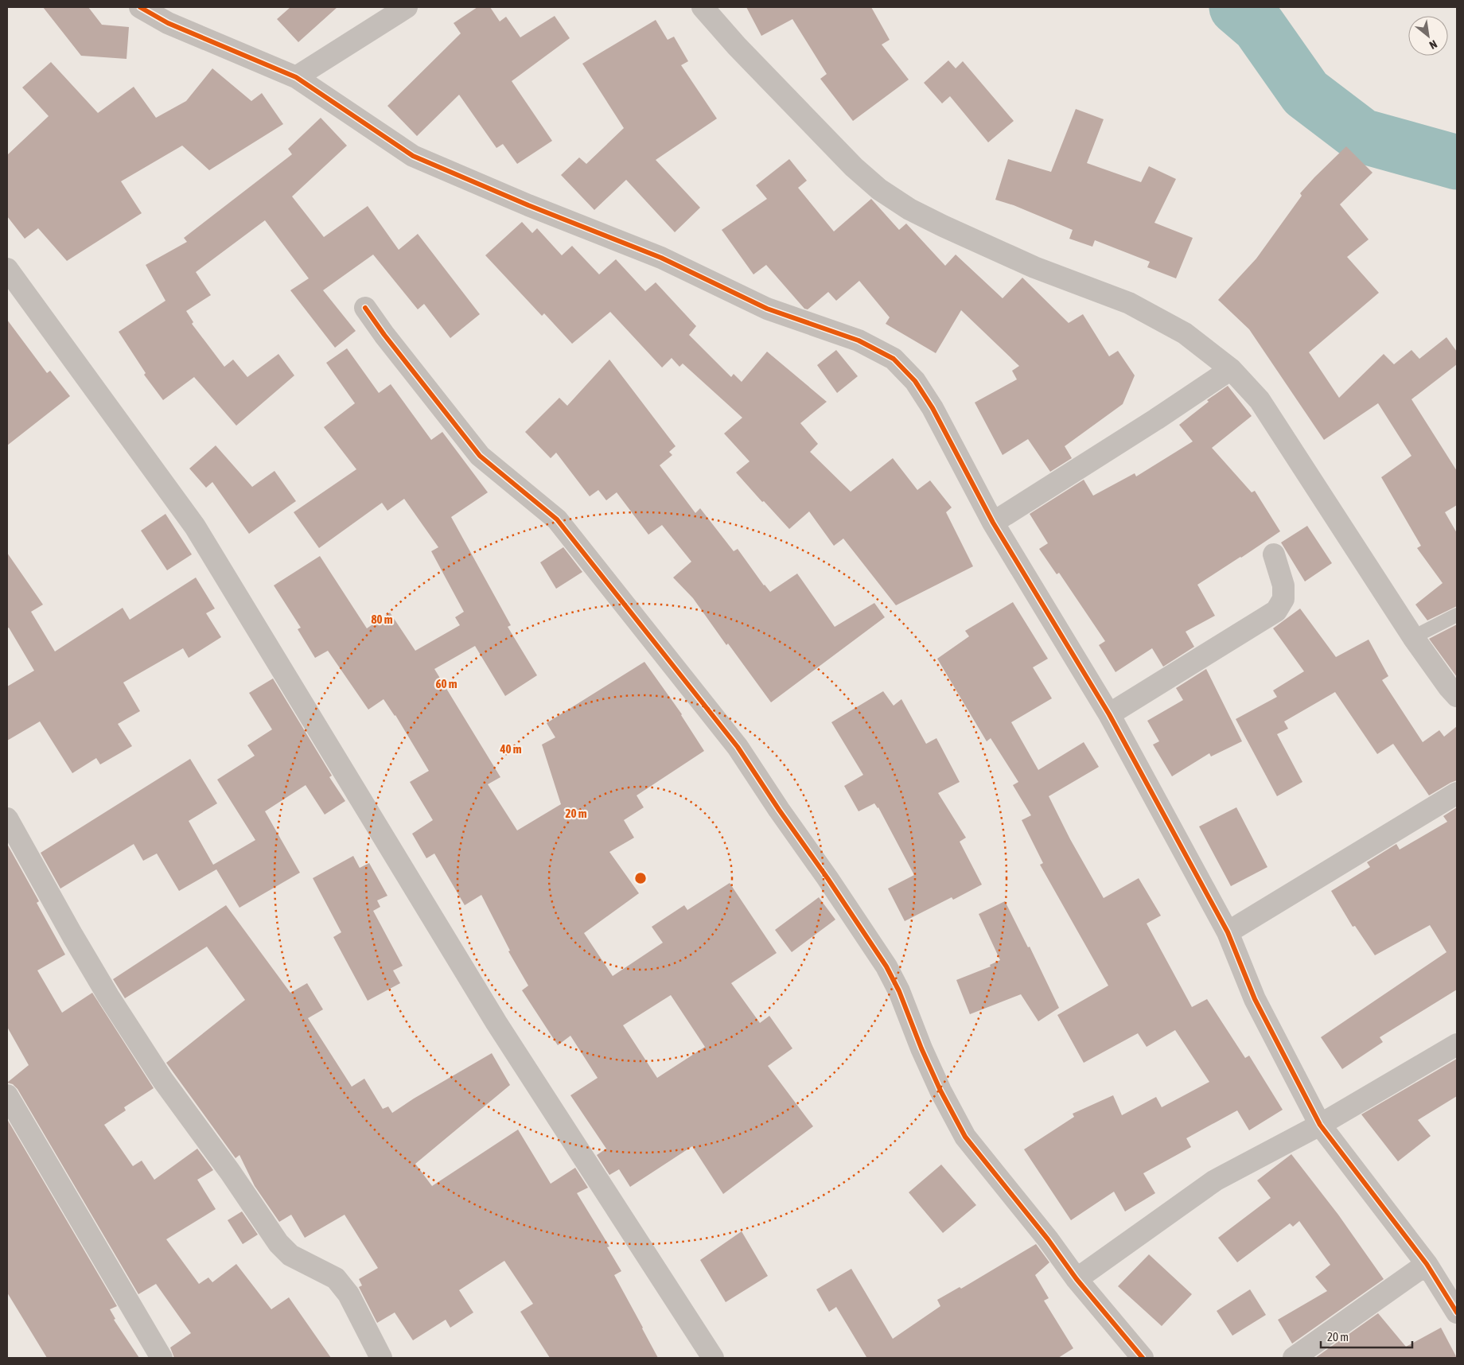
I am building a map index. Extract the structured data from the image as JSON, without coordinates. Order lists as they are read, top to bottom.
{
  "scale_bar": "20 m",
  "north": "bottom right",
  "rings": [
    "80 m",
    "60 m",
    "40 m",
    "20 m"
  ]
}
